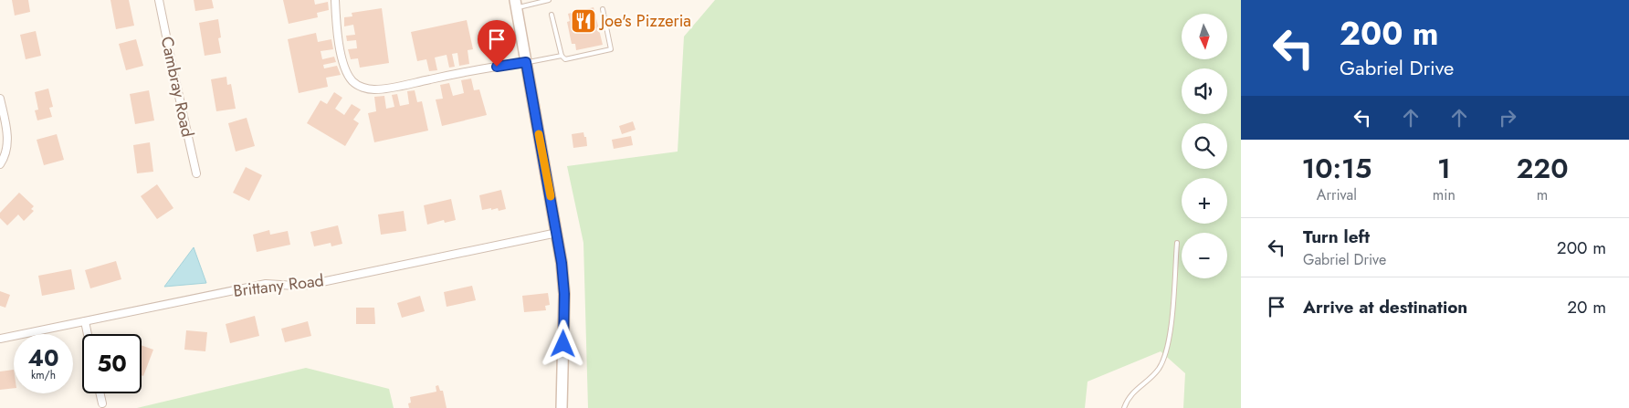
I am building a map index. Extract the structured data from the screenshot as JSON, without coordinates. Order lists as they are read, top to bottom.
{
  "streets": {
    "street": ["Cambray Road", "Brittany Road"]
  },
  "places": {
    "restaurant": ["Joe's Pizzeria"]
  },
  "north": "bottom",
  "page": {
    "turn": ["200 m", "Gabriel Drive"],
    "map_buttons": ["+", "−"],
    "eta": [
      "10:15",
      "Arrival",
      "1",
      "min",
      "220",
      "m"
    ],
    "list": [
      {
        "name": "Turn left",
        "note": "Gabriel Drive",
        "value": "200 m"
      },
      {
        "name": "Arrive at destination",
        "value": "20 m"
      }
    ],
    "speed": "40 km/h",
    "limit": "50"
  }
}
